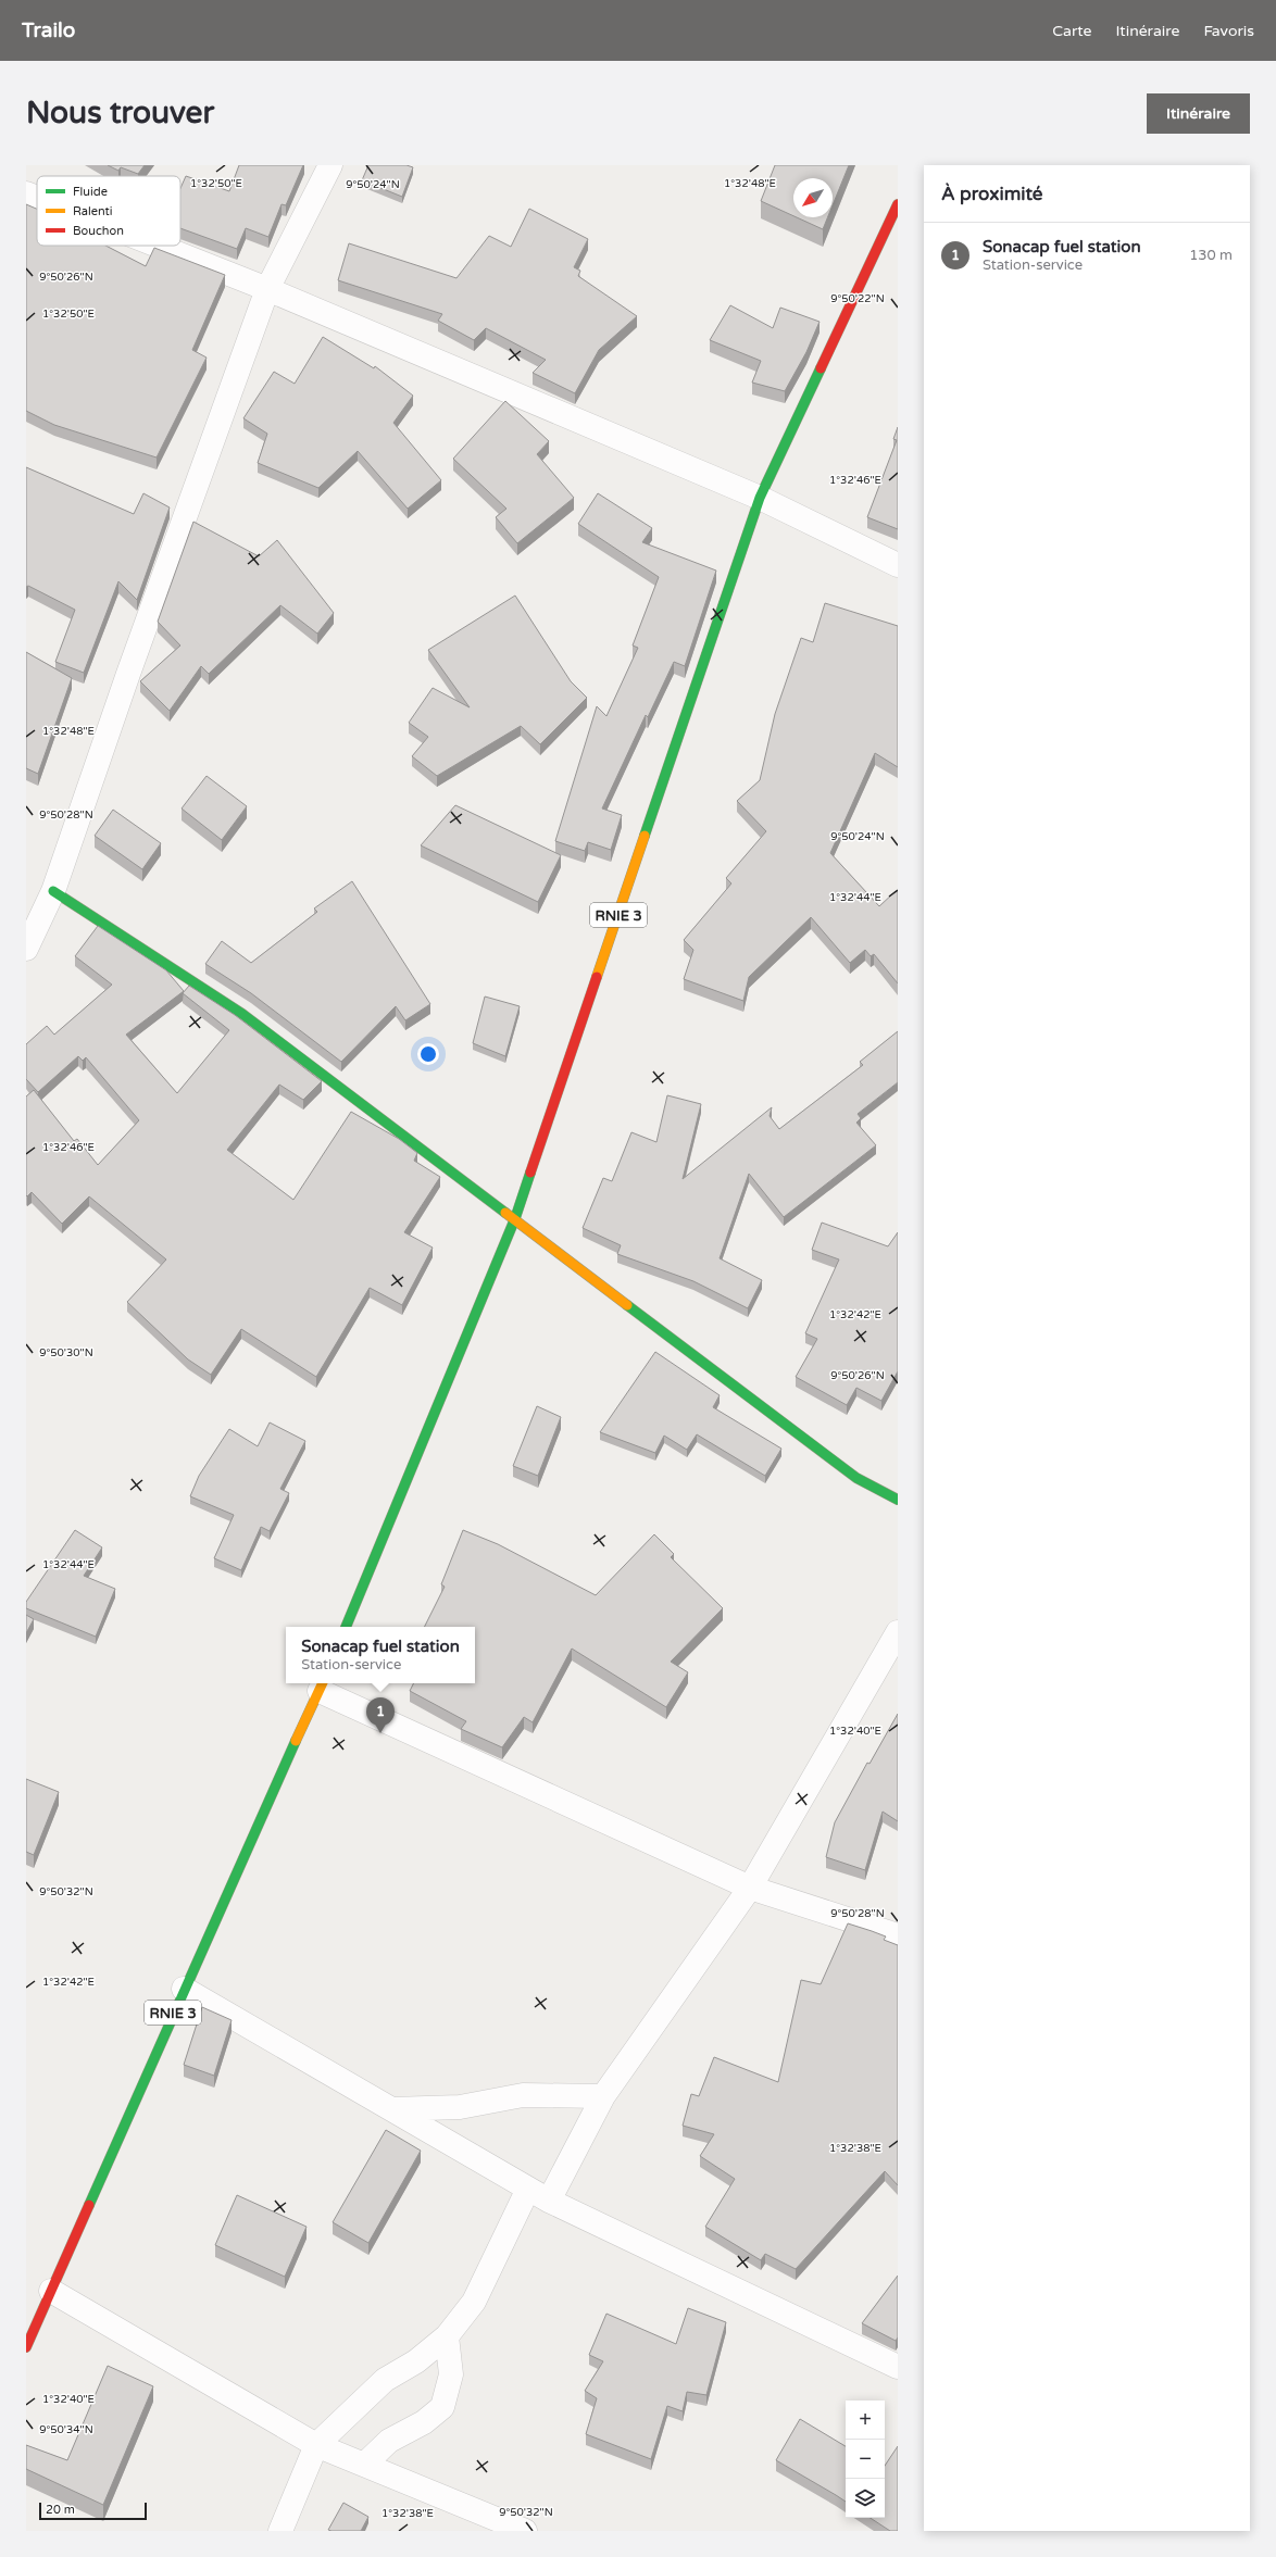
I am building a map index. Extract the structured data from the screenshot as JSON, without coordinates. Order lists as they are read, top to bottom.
{
  "streets": {
    "main road": ["RNIE 3"]
  },
  "legend": ["Fluide", "Ralenti", "Bouchon"],
  "scale_bar": "20 m",
  "north": "bottom left",
  "page": {
    "header": "Trailo",
    "nav": ["Carte", "Itinéraire", "Favoris"],
    "buttons": "Itinéraire",
    "title": "Nous trouver",
    "heading": "À proximité",
    "list": [
      {
        "mark": "1",
        "name": "Sonacap fuel station",
        "note": "Station-service",
        "value": "130 m"
      }
    ],
    "popup": ["Sonacap fuel station", "Station-service"],
    "pins": "1",
    "map_buttons": ["+", "−"],
    "scale": "20 m"
  },
  "coordinates": [
    "1°32'50\"E",
    "1°32'48\"E",
    "9°50'24\"N",
    "9°50'26\"N",
    "9°50'22\"N",
    "1°32'46\"E",
    "9°50'28\"N",
    "1°32'44\"E",
    "1°32'42\"E",
    "9°50'30\"N",
    "1°32'40\"E",
    "9°50'32\"N",
    "1°32'38\"E",
    "9°50'34\"N"
  ]
}
